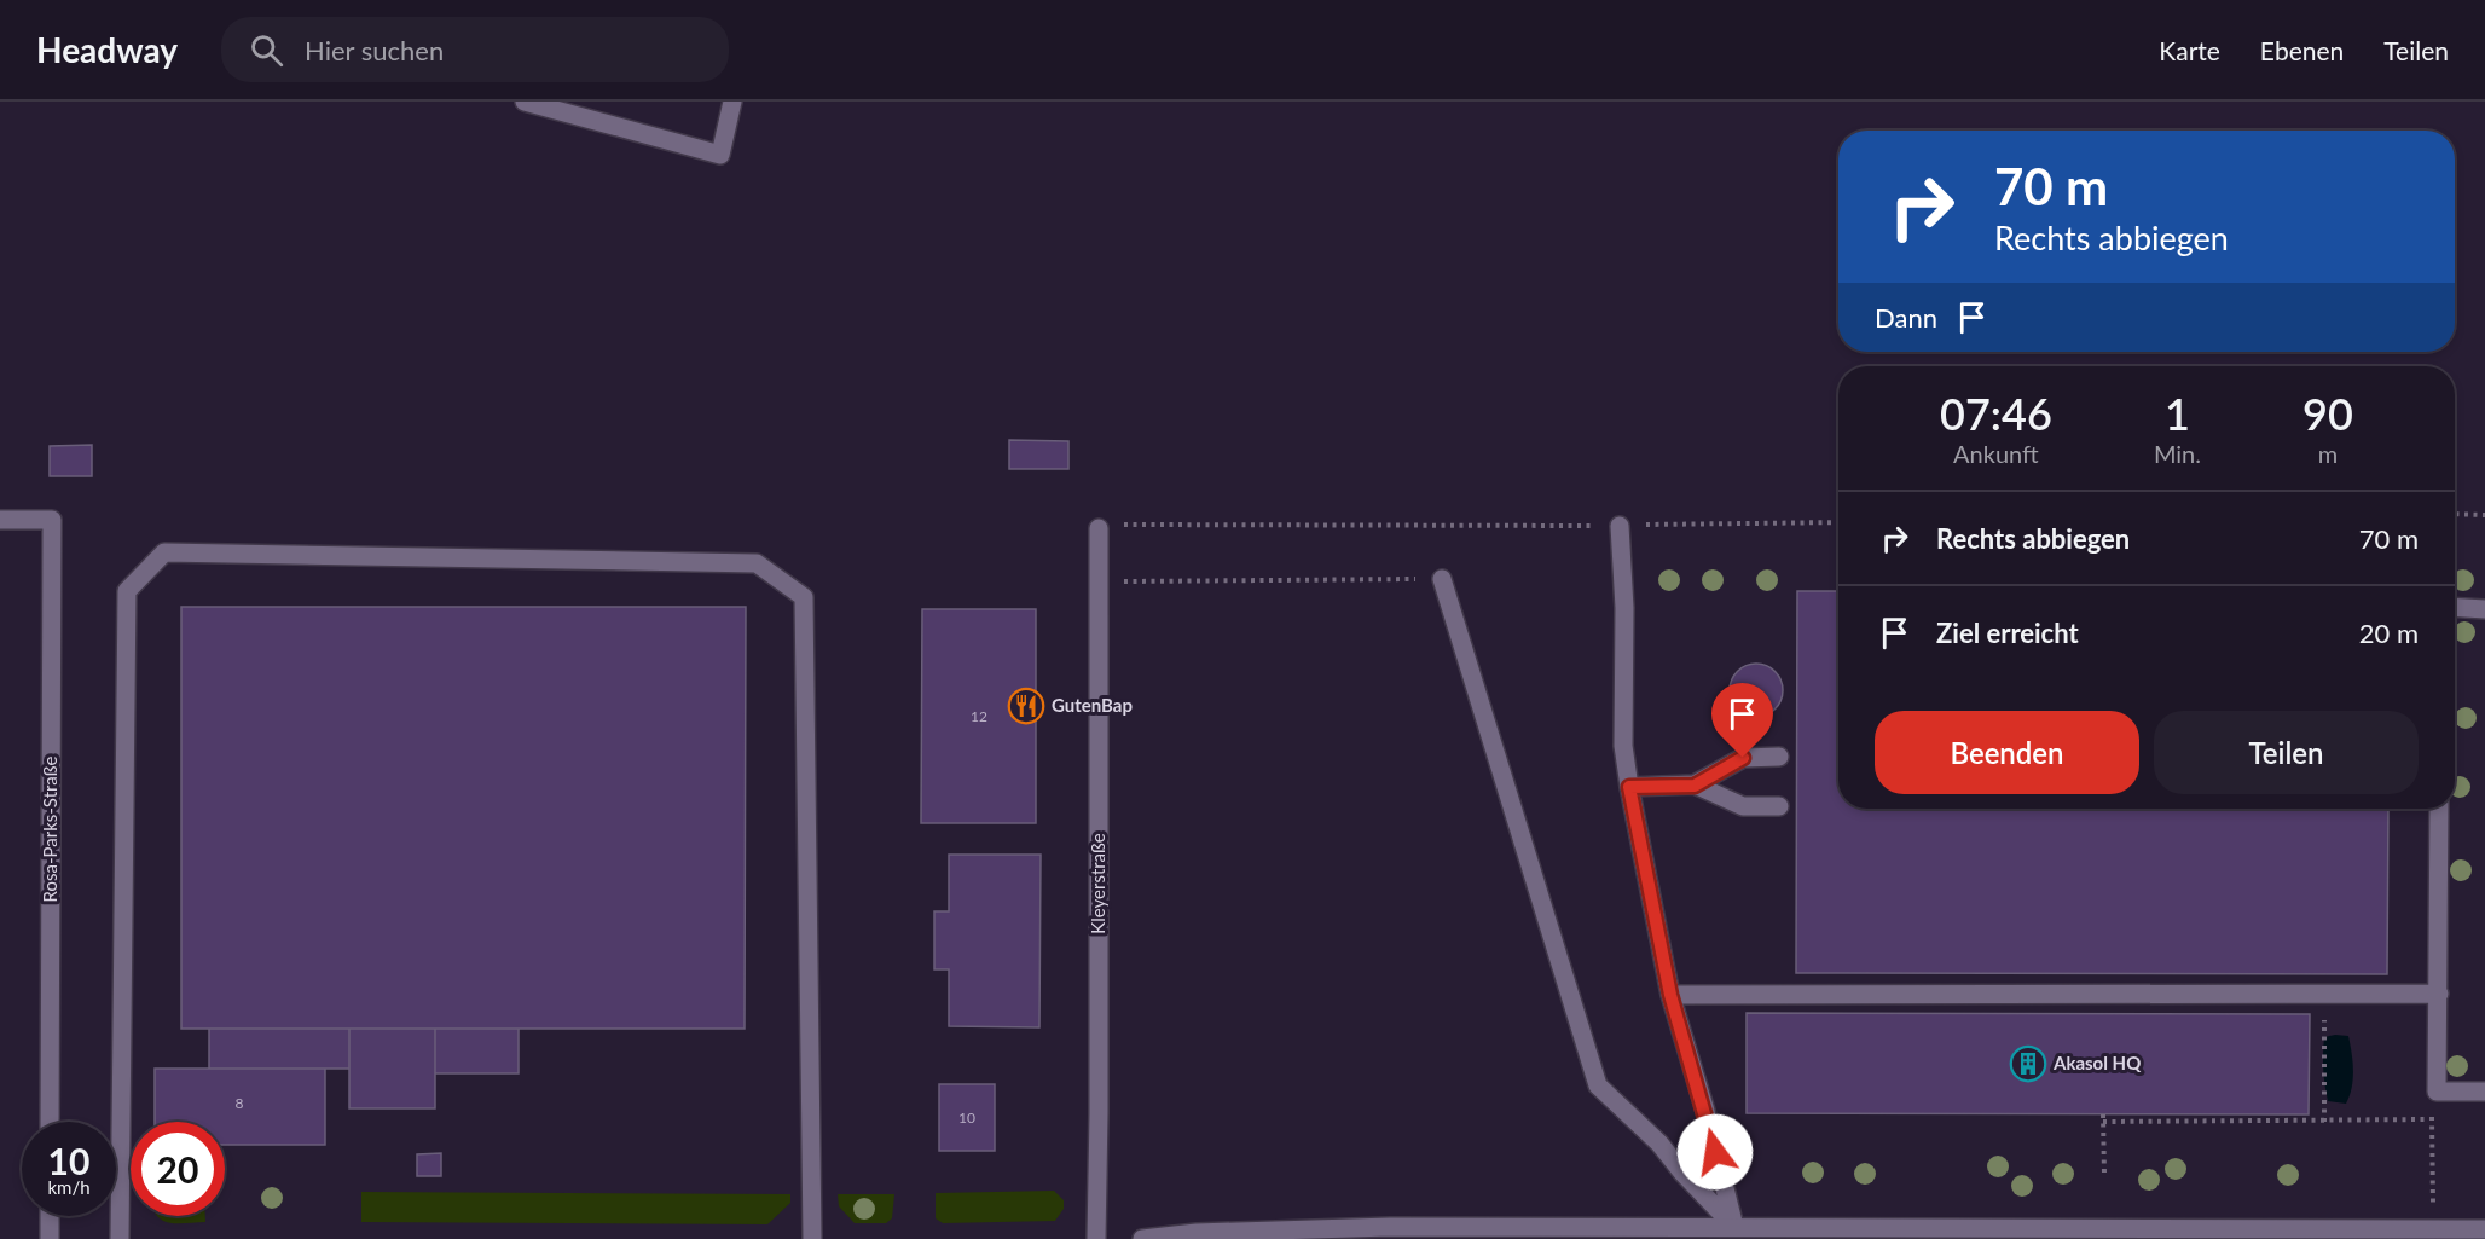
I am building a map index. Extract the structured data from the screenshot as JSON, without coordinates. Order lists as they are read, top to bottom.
{
  "streets": {
    "street": ["Rosa-Parks-Straße", "Kleyerstraße"]
  },
  "places": {
    "restaurant": ["GutenBap"],
    "building": ["Akasol HQ"]
  },
  "house_numbers": ["12", "8", "10"],
  "page": {
    "header": "Headway",
    "search": "Hier suchen",
    "nav": ["Karte", "Ebenen", "Teilen"],
    "turn": ["70 m", "Rechts abbiegen"],
    "then": "Dann",
    "eta": [
      "07:46",
      "Ankunft",
      "1",
      "Min.",
      "90",
      "m"
    ],
    "list": [
      {
        "name": "Rechts abbiegen",
        "value": "70 m"
      },
      {
        "name": "Ziel erreicht",
        "value": "20 m"
      }
    ],
    "buttons": ["Beenden", "Teilen"],
    "speed": "10 km/h",
    "limit": "20"
  }
}
